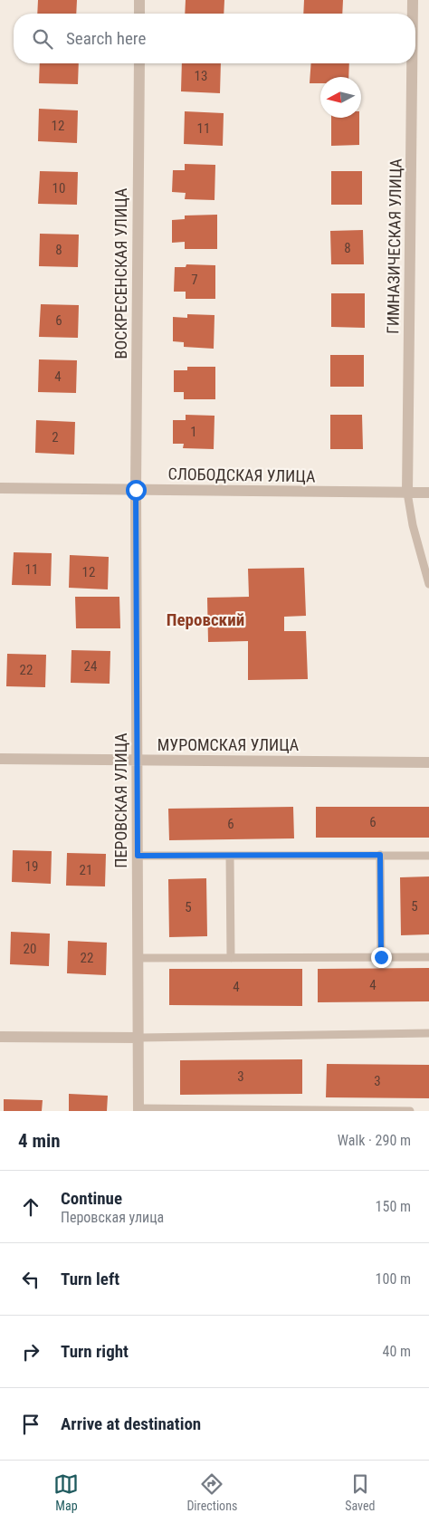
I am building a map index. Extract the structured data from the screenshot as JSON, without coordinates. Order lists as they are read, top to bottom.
{
  "streets": {
    "street": [
      "ГИМНАЗИЧЕСКАЯ УЛИЦА",
      "ВОСКРЕСЕНСКАЯ УЛИЦА",
      "СЛОБОДСКАЯ УЛИЦА",
      "МУРОМСКАЯ УЛИЦА",
      "ПЕРОВСКАЯ УЛИЦА"
    ]
  },
  "crossings": [
    ["ГИМНАЗИЧЕСКАЯ УЛИЦА", "СЛОБОДСКАЯ УЛИЦА"],
    ["ВОСКРЕСЕНСКАЯ УЛИЦА", "СЛОБОДСКАЯ УЛИЦА"],
    ["ВОСКРЕСЕНСКАЯ УЛИЦА", "ПЕРОВСКАЯ УЛИЦА"],
    ["СЛОБОДСКАЯ УЛИЦА", "ПЕРОВСКАЯ УЛИЦА"],
    ["МУРОМСКАЯ УЛИЦА", "ПЕРОВСКАЯ УЛИЦА"]
  ],
  "districts": ["Перовский"],
  "house_numbers": [
    "13",
    "12",
    "11",
    "10",
    "8",
    "8",
    "7",
    "6",
    "4",
    "1",
    "2",
    "11",
    "12",
    "24",
    "22",
    "6",
    "6",
    "19",
    "21",
    "5",
    "5",
    "20",
    "22",
    "4",
    "4",
    "3",
    "3"
  ],
  "north": "left",
  "page": {
    "search": "Search here",
    "heading": ["4 min", "Walk · 290 m"],
    "list": [
      ["Continue", "Перовская улица", "150 m"],
      ["Turn left", "100 m"],
      ["Turn right", "40 m"],
      "Arrive at destination"
    ],
    "nav": ["Map", "Directions", "Saved"]
  }
}
